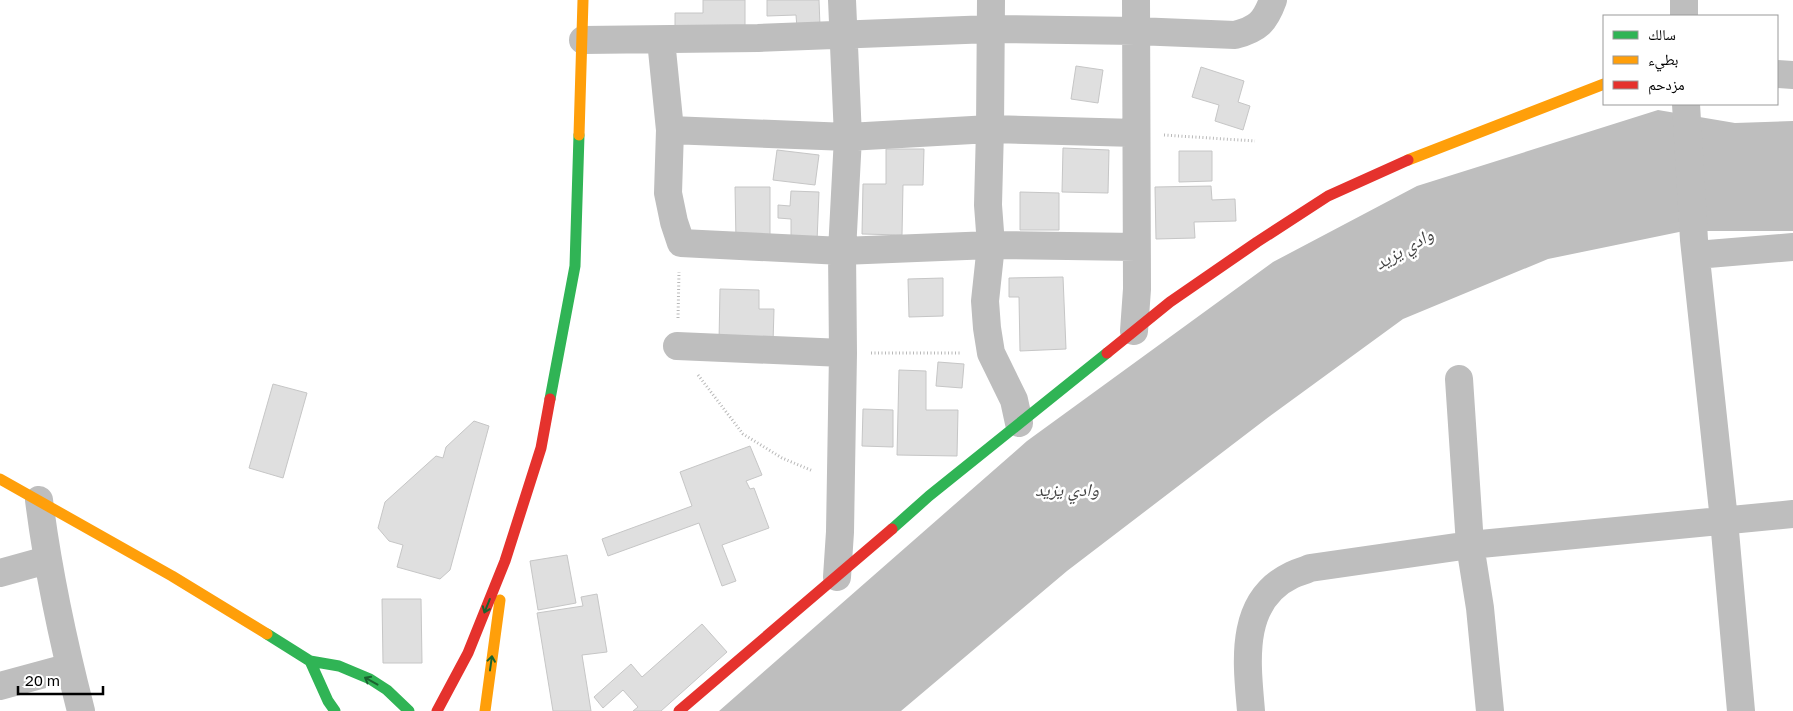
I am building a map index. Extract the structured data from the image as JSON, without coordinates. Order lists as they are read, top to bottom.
{
  "water": ["وادي يزيد"],
  "legend": ["سالك", "بطيء", "مزدحم"],
  "scale_bar": "20 m"
}
